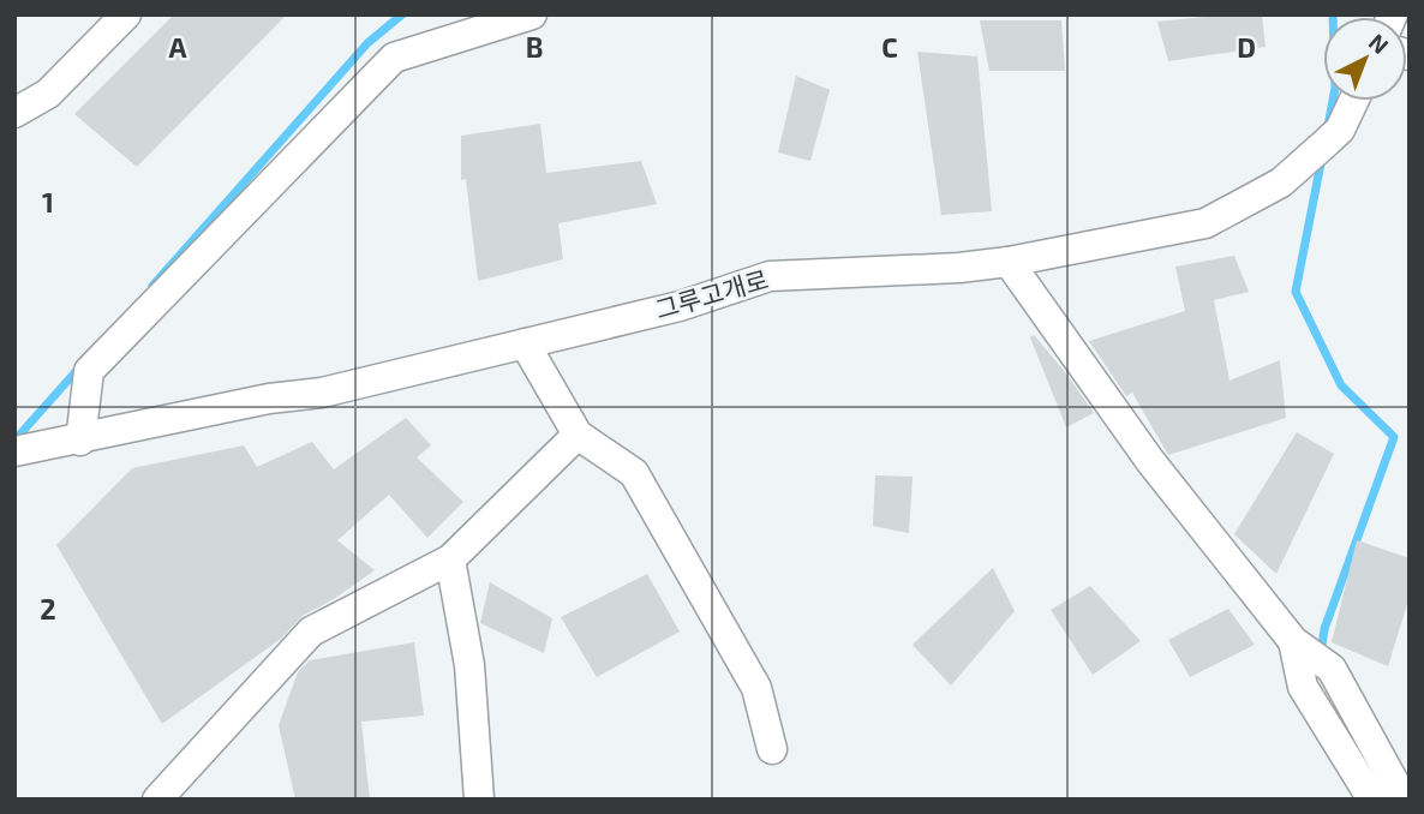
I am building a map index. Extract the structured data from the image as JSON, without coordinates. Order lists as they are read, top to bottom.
{
  "streets": {
    "street": ["그루고개로"]
  },
  "north": "top right",
  "grid": {
    "columns": [
      "A",
      "B",
      "C",
      "D"
    ],
    "rows": ["1", "2"]
  }
}
